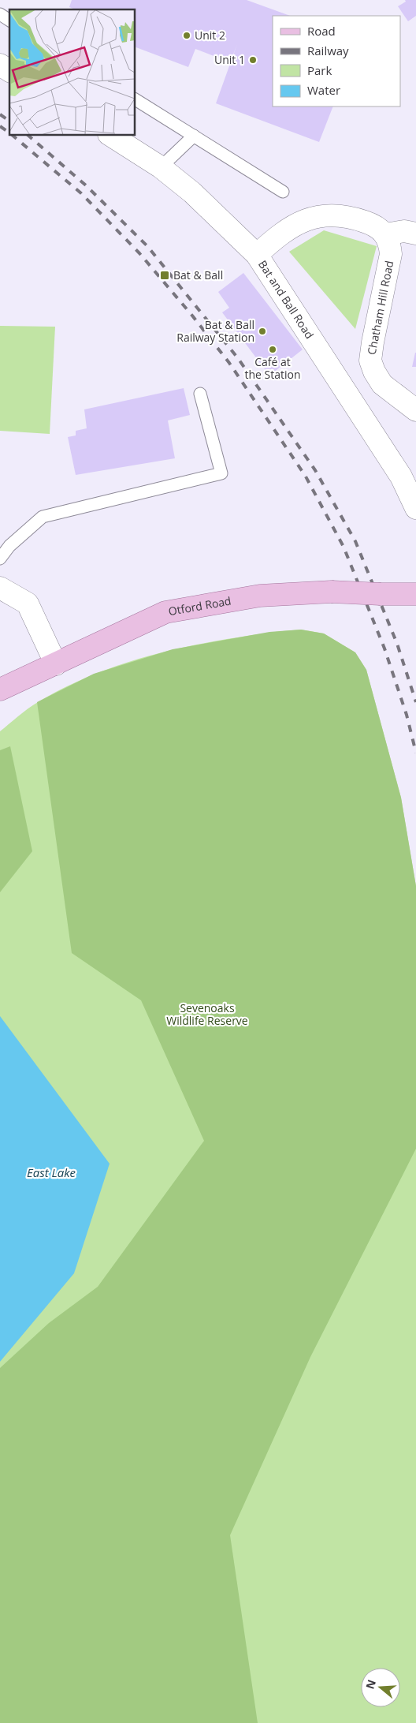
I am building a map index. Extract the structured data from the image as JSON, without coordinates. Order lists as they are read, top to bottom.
{
  "streets": {
    "main road": ["Otford Road"],
    "street": ["Bat and Ball Road", "Chatham Hill Road"]
  },
  "water": ["East Lake"],
  "parks": ["Sevenoaks Wildlife Reserve"],
  "places": {
    "other": [
      "Unit 2",
      "Unit 1",
      "Bat & Ball Railway Station",
      "Café at the Station"
    ],
    "transit": ["Bat & Ball"]
  },
  "legend": [
    "Road",
    "Railway",
    "Park",
    "Water"
  ],
  "north": "left"
}
